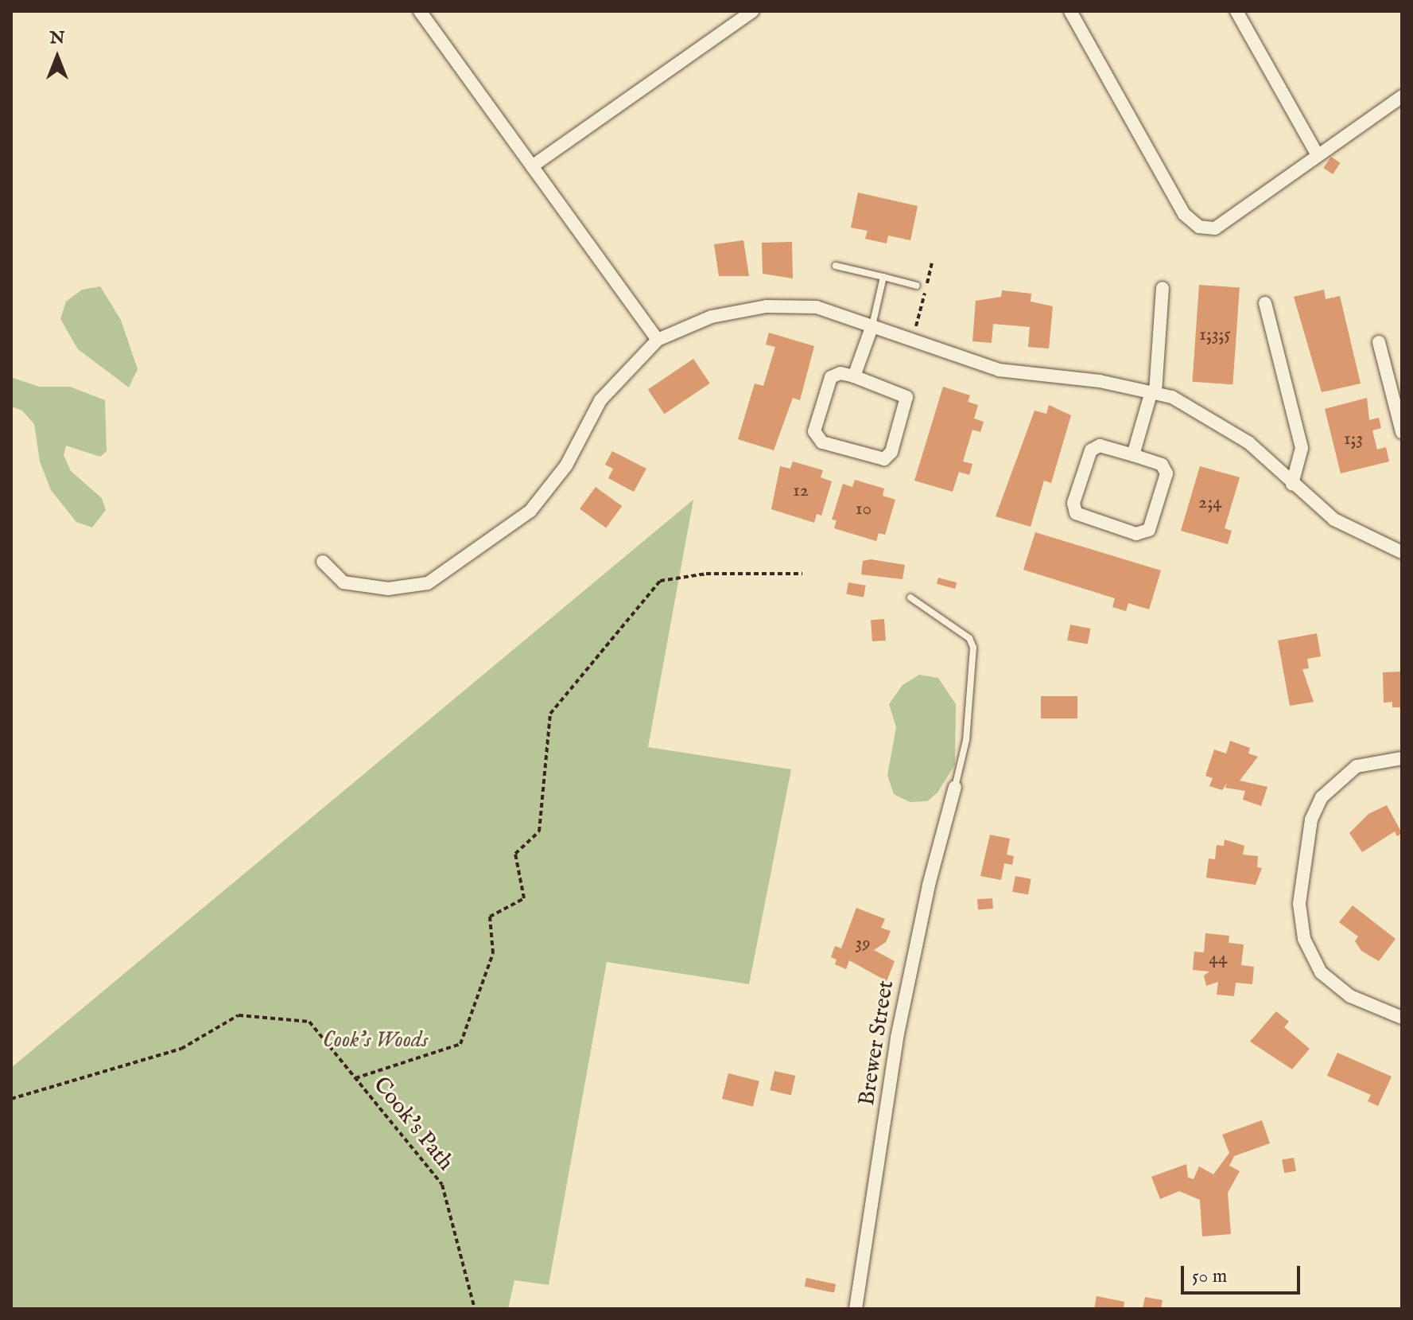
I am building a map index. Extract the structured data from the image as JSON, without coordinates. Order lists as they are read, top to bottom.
{
  "streets": {
    "street": ["Brewer Street"],
    "path": ["Cook's Path"]
  },
  "parks": ["Cook's Woods"],
  "house_numbers": [
    "1;3;5",
    "1;3",
    "12",
    "2;4",
    "10",
    "39",
    "44"
  ],
  "scale_bar": "50 m",
  "north": "top"
}
